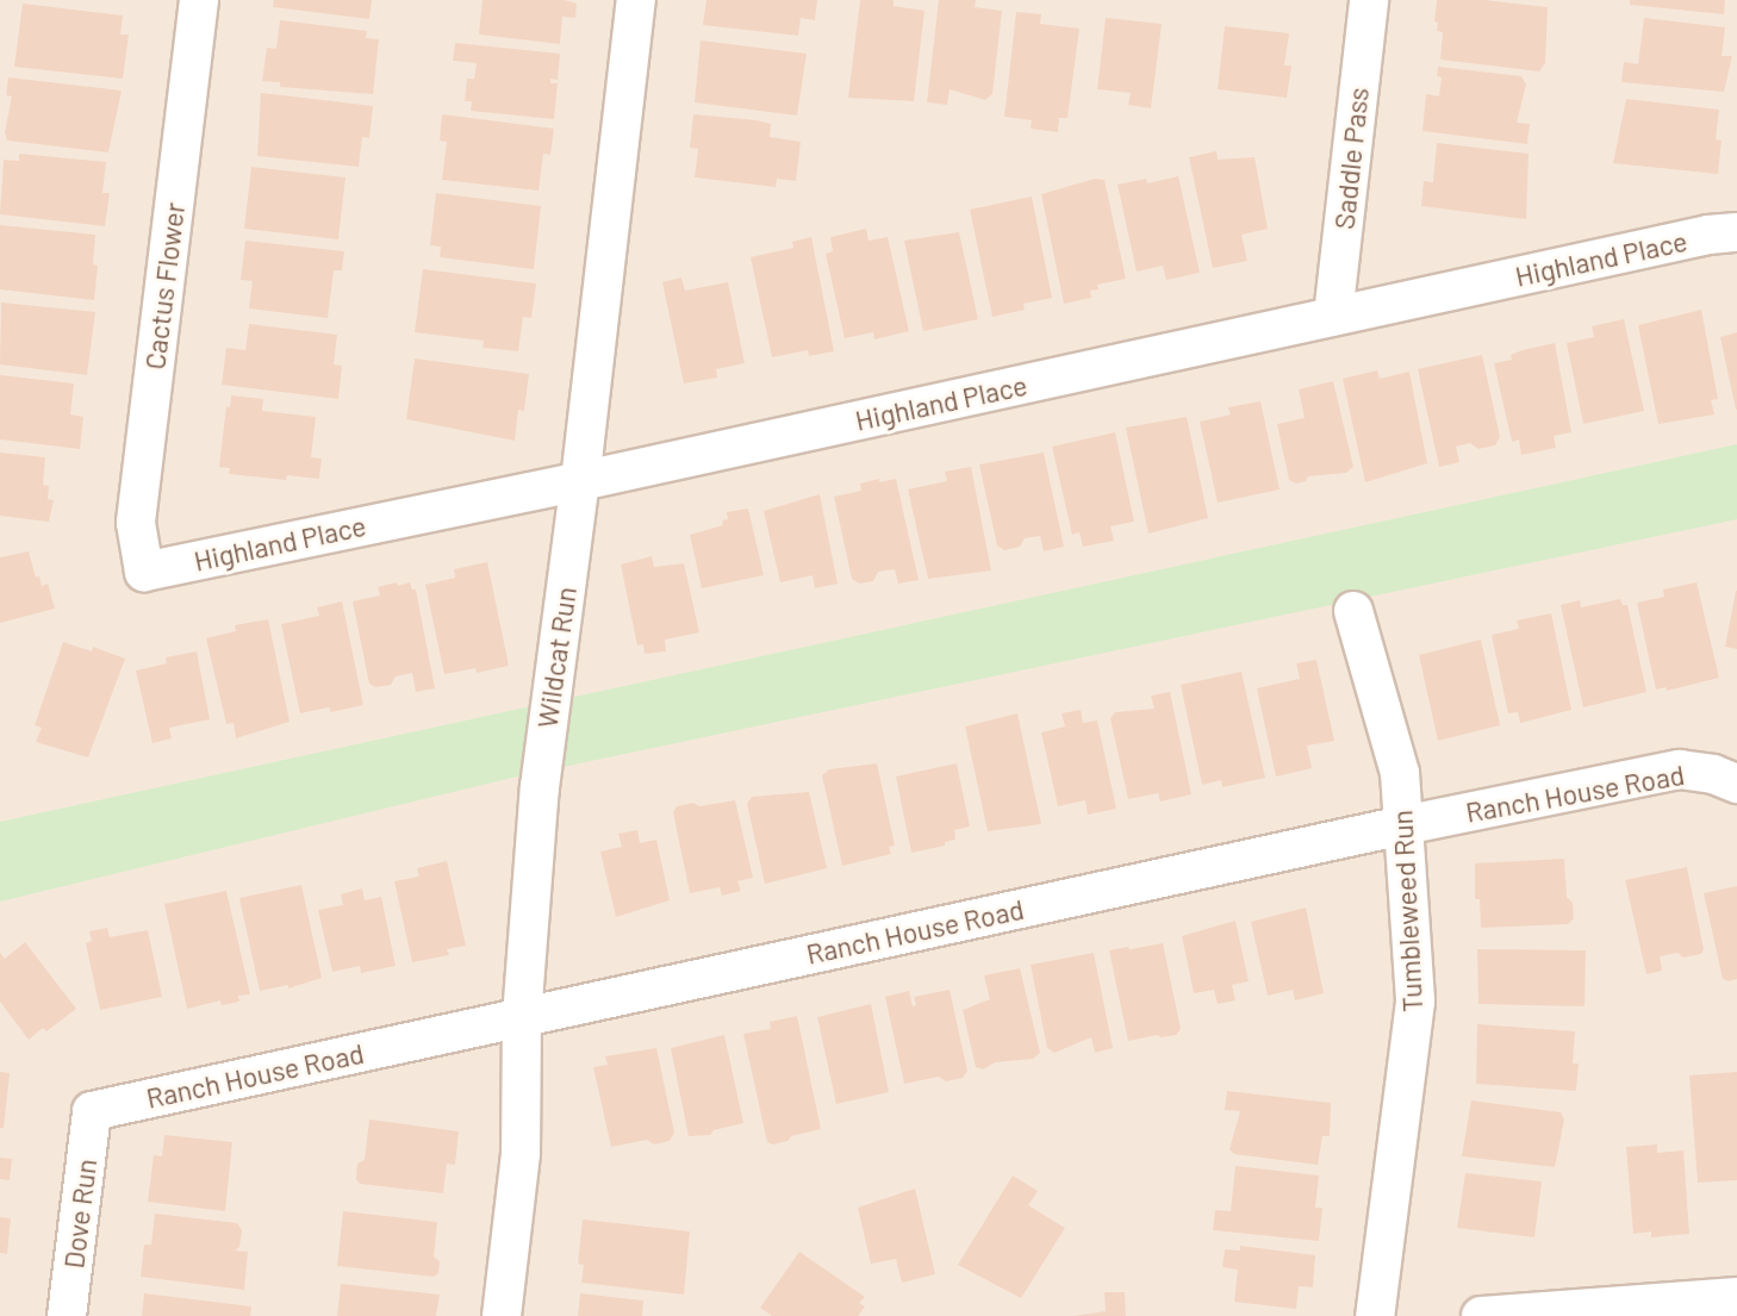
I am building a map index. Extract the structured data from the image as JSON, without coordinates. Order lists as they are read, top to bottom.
{
  "streets": {
    "street": [
      "Saddle Pass",
      "Highland Place",
      "Cactus Flower",
      "Wildcat Run",
      "Ranch House Road",
      "Tumbleweed Run",
      "Dove Run"
    ]
  },
  "crossings": [
    ["Saddle Pass", "Highland Place"],
    ["Highland Place", "Cactus Flower"],
    ["Highland Place", "Wildcat Run"],
    ["Wildcat Run", "Ranch House Road"],
    ["Ranch House Road", "Tumbleweed Run"],
    ["Ranch House Road", "Dove Run"]
  ]
}
